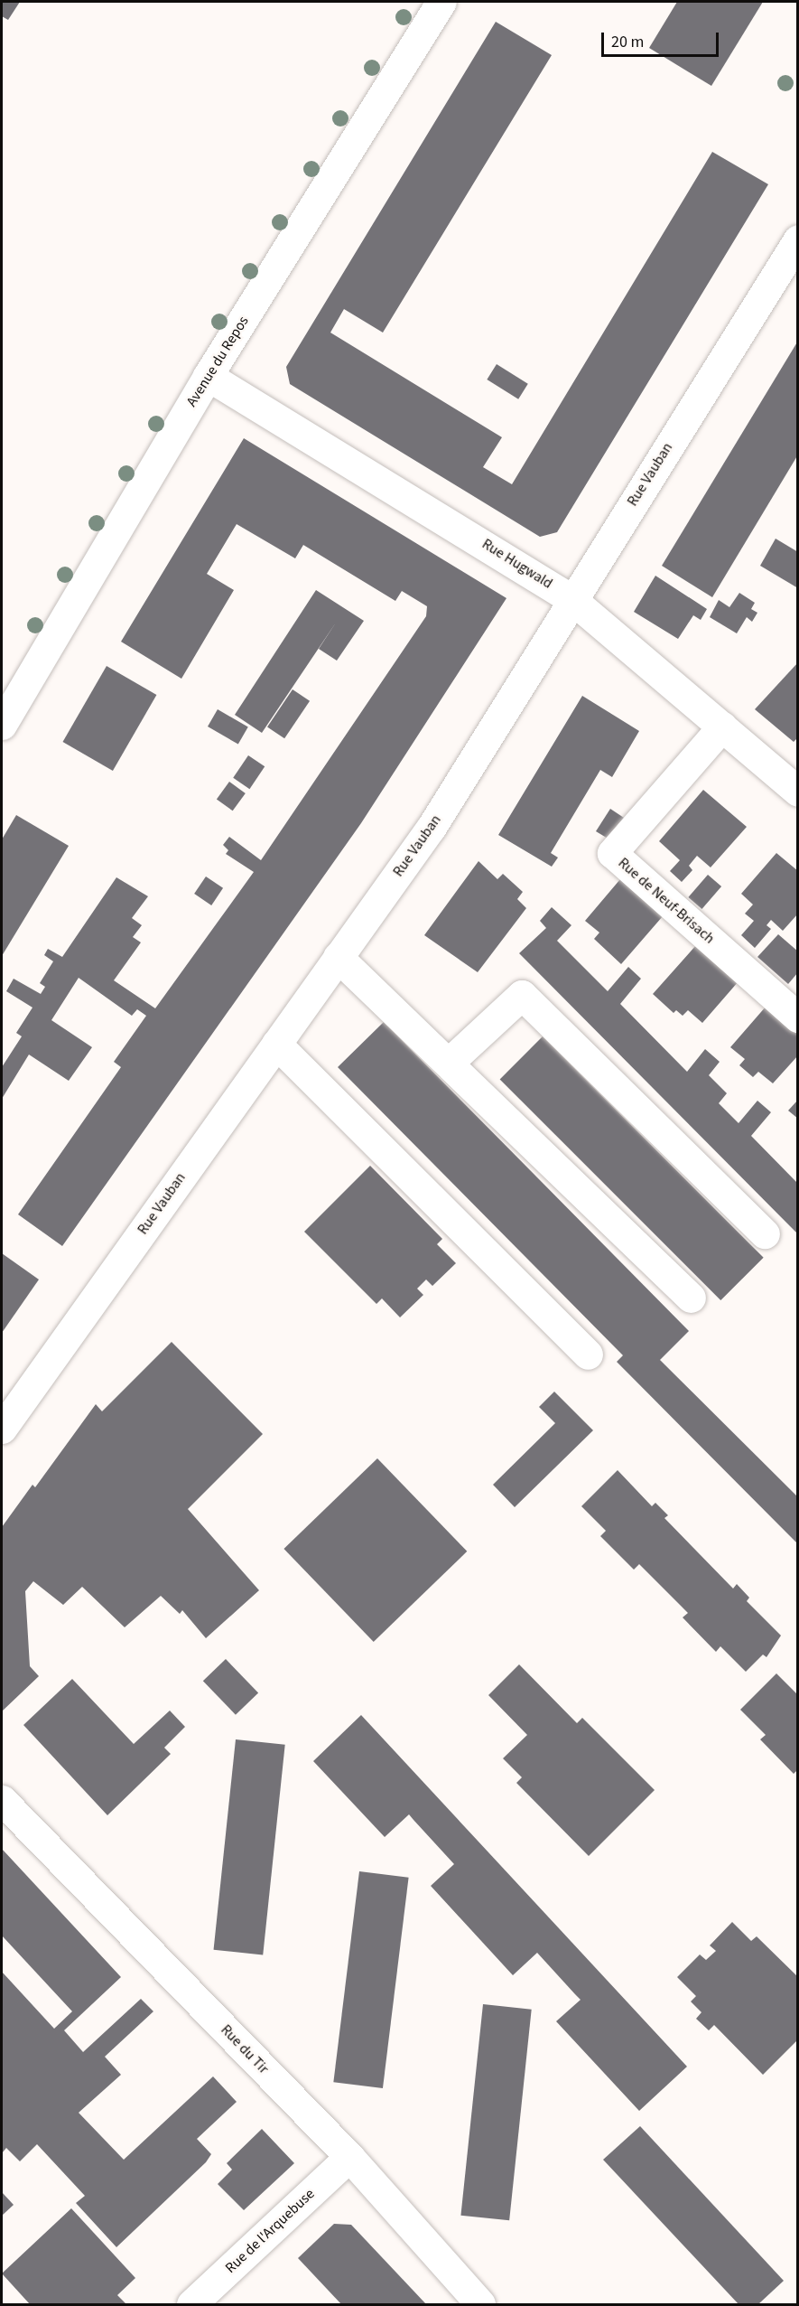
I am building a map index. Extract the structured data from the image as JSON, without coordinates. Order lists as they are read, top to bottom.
{
  "streets": {
    "main road": [
      "Avenue du Repos",
      "Rue Vauban",
      "Rue Hugwald",
      "Rue de Neuf-Brisach",
      "Rue du Tir",
      "Rue de l'Arquebuse"
    ]
  },
  "crossings": [
    ["Avenue du Repos", "Rue Hugwald"],
    ["Rue Vauban", "Rue Hugwald"],
    ["Rue Hugwald", "Rue de Neuf-Brisach"],
    ["Rue du Tir", "Rue de l'Arquebuse"]
  ],
  "scale_bar": "20 m"
}
